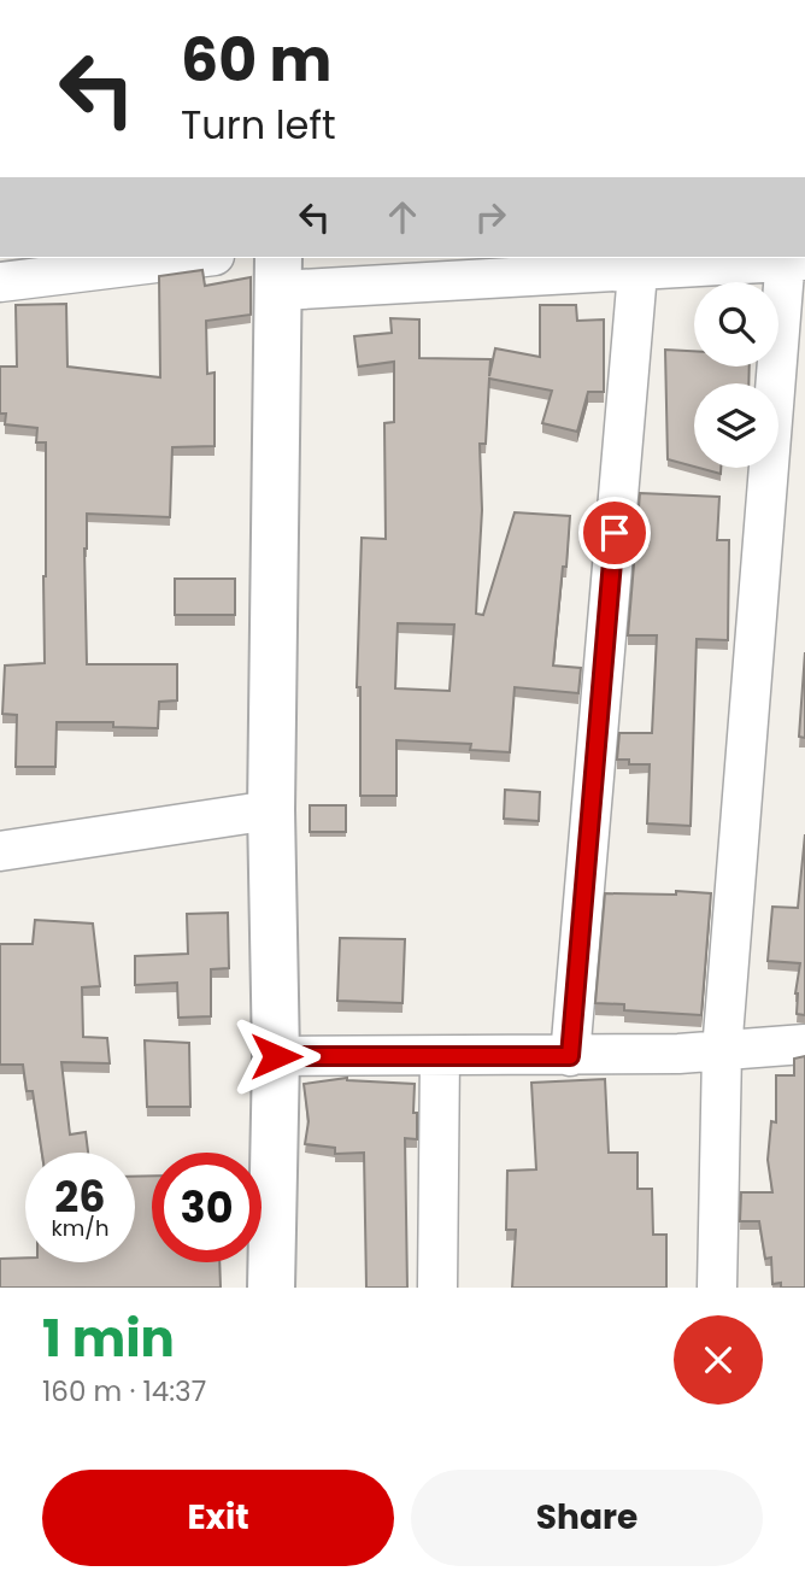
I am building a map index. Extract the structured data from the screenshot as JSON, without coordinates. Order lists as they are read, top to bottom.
{
  "page": {
    "turn": ["60 m", "Turn left"],
    "speed": "26 km/h",
    "limit": "30",
    "heading": ["1 min", "160 m · 14:37"],
    "buttons": ["Exit", "Share"]
  }
}
